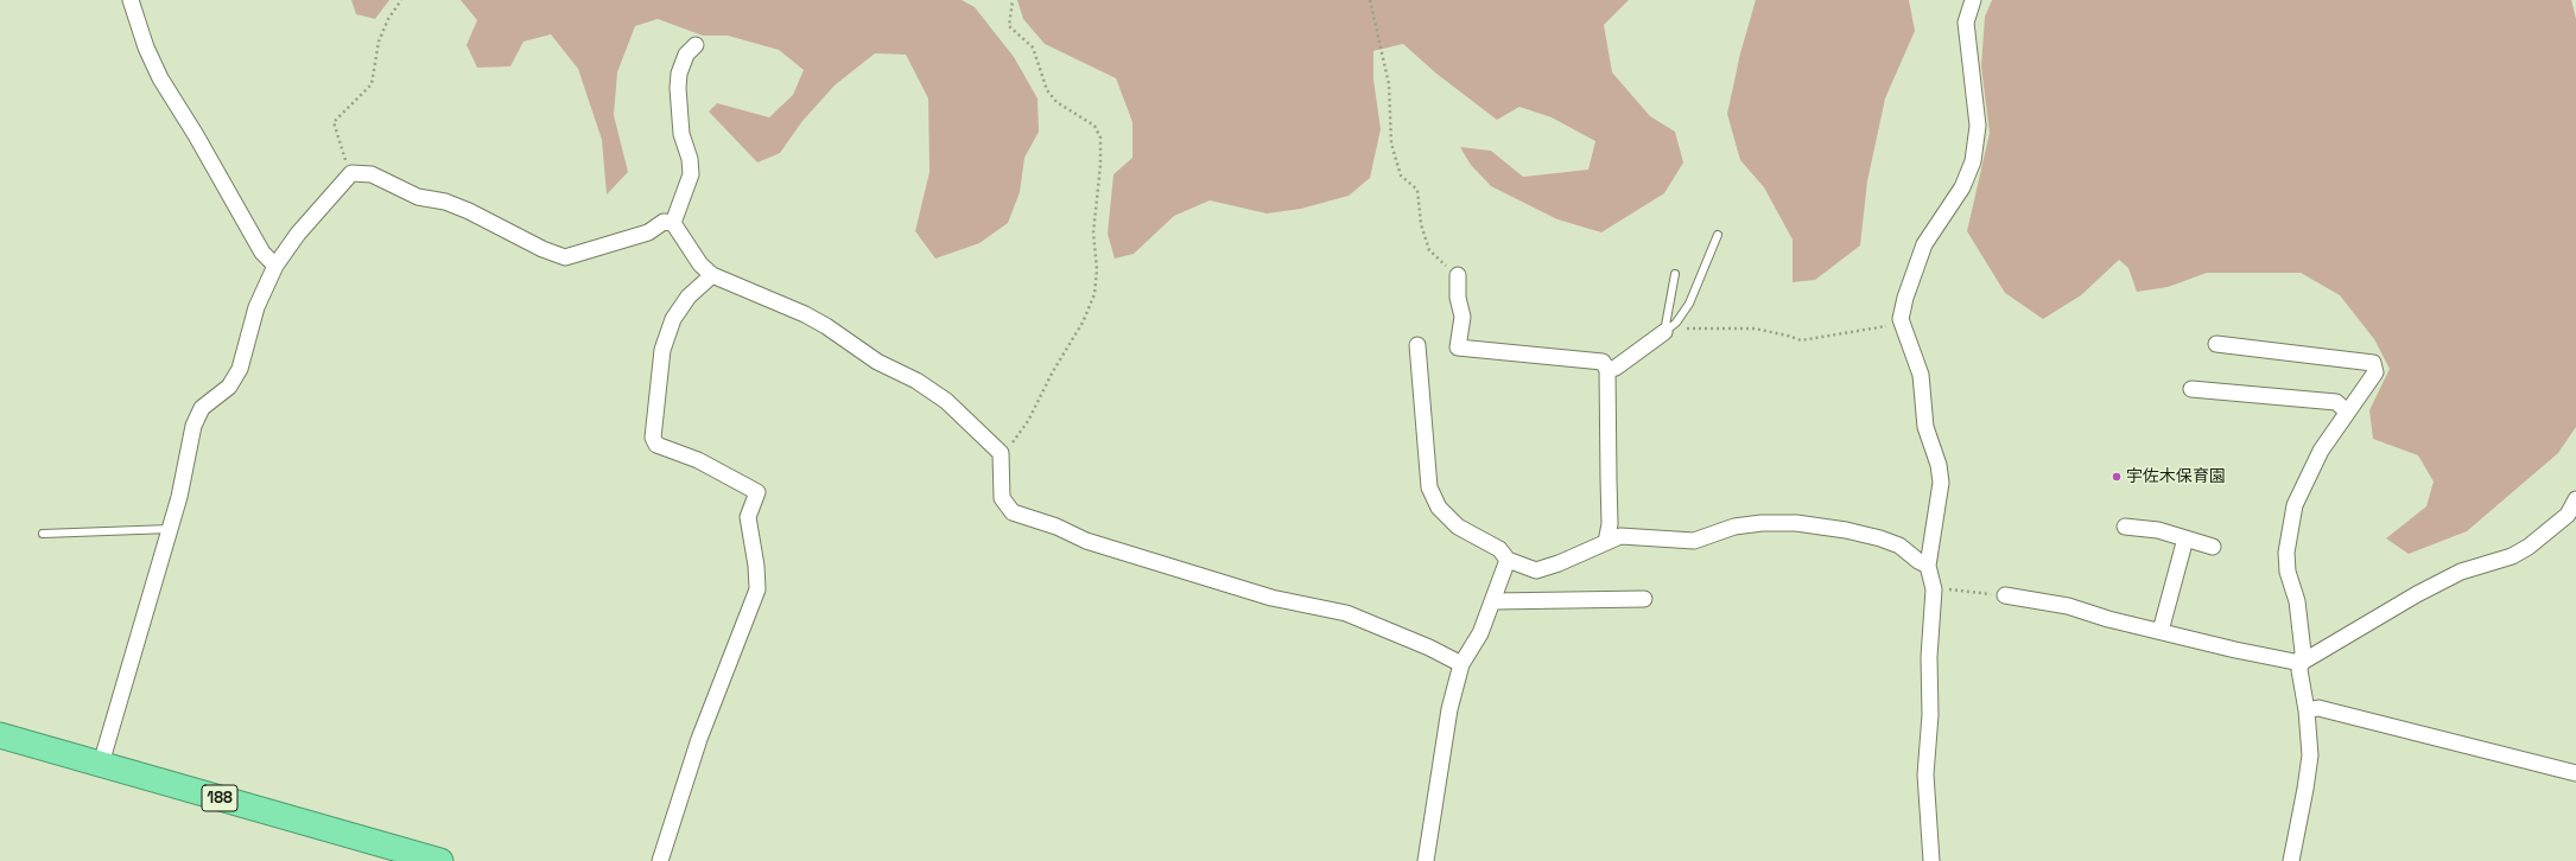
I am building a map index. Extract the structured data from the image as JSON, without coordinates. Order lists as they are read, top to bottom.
{
  "streets": {
    "highway": ["188"]
  },
  "places": ["宇佐木保育園"]
}
